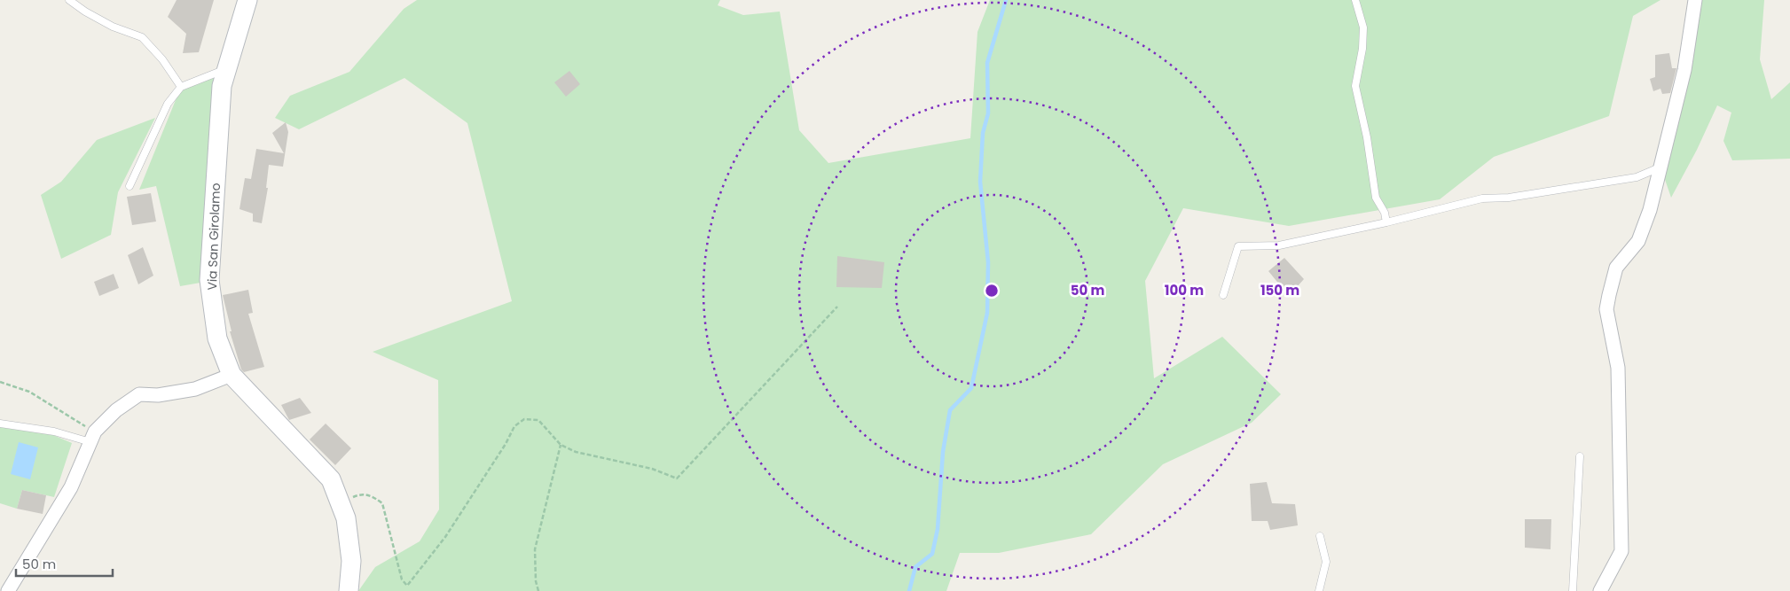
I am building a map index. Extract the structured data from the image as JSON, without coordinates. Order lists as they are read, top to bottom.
{
  "streets": {
    "street": ["Via San Girolamo"]
  },
  "scale_bar": "50 m",
  "rings": ["50 m", "100 m", "150 m"]
}
